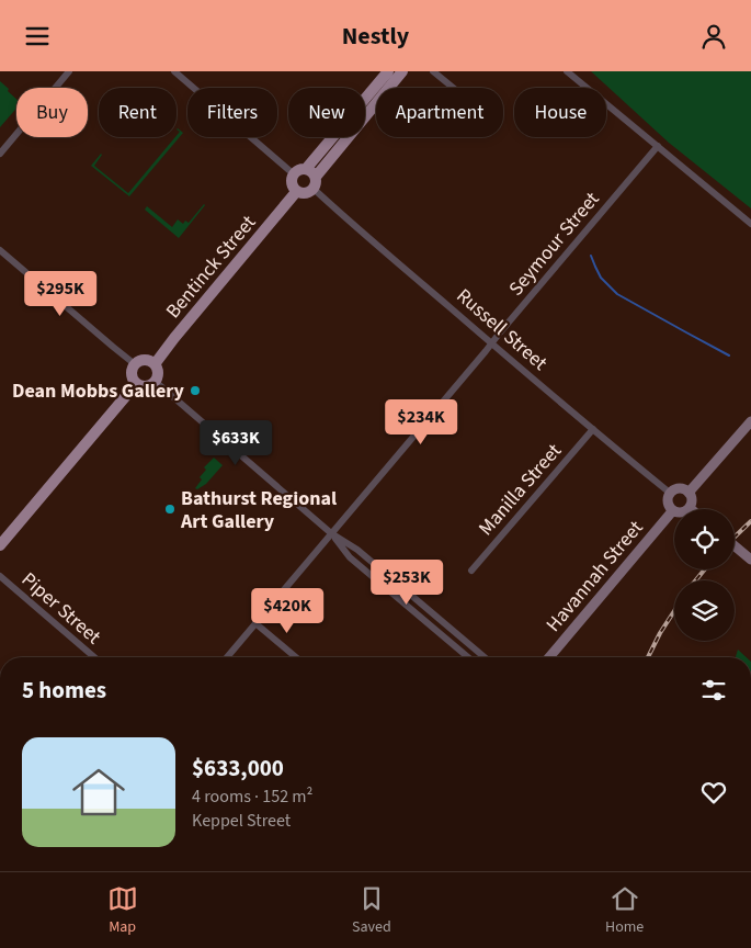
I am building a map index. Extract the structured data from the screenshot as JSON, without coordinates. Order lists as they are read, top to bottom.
{
  "streets": {
    "main road": ["Bentinck Street"],
    "street": [
      "Seymour Street",
      "Russell Street",
      "Manilla Street",
      "Havannah Street",
      "Piper Street"
    ]
  },
  "crossings": [
    ["Seymour Street", "Russell Street"],
    ["Bentinck Street", "Russell Street"],
    ["Russell Street", "Manilla Street"],
    ["Russell Street", "Havannah Street"]
  ],
  "places": ["Dean Mobbs Gallery", "Bathurst Regional Art Gallery"],
  "page": {
    "header": "Nestly",
    "chip": [
      "Buy",
      "Rent",
      "Filters",
      "New",
      "Apartment",
      "House"
    ],
    "price": [
      "$295K",
      "$234K",
      "$633K",
      "$253K",
      "$420K"
    ],
    "heading": "5 homes",
    "list": [
      {
        "name": "$633,000",
        "note": "4 rooms · 152 m² · Keppel Street"
      }
    ],
    "tabs": ["Map", "Saved", "Home"]
  }
}
